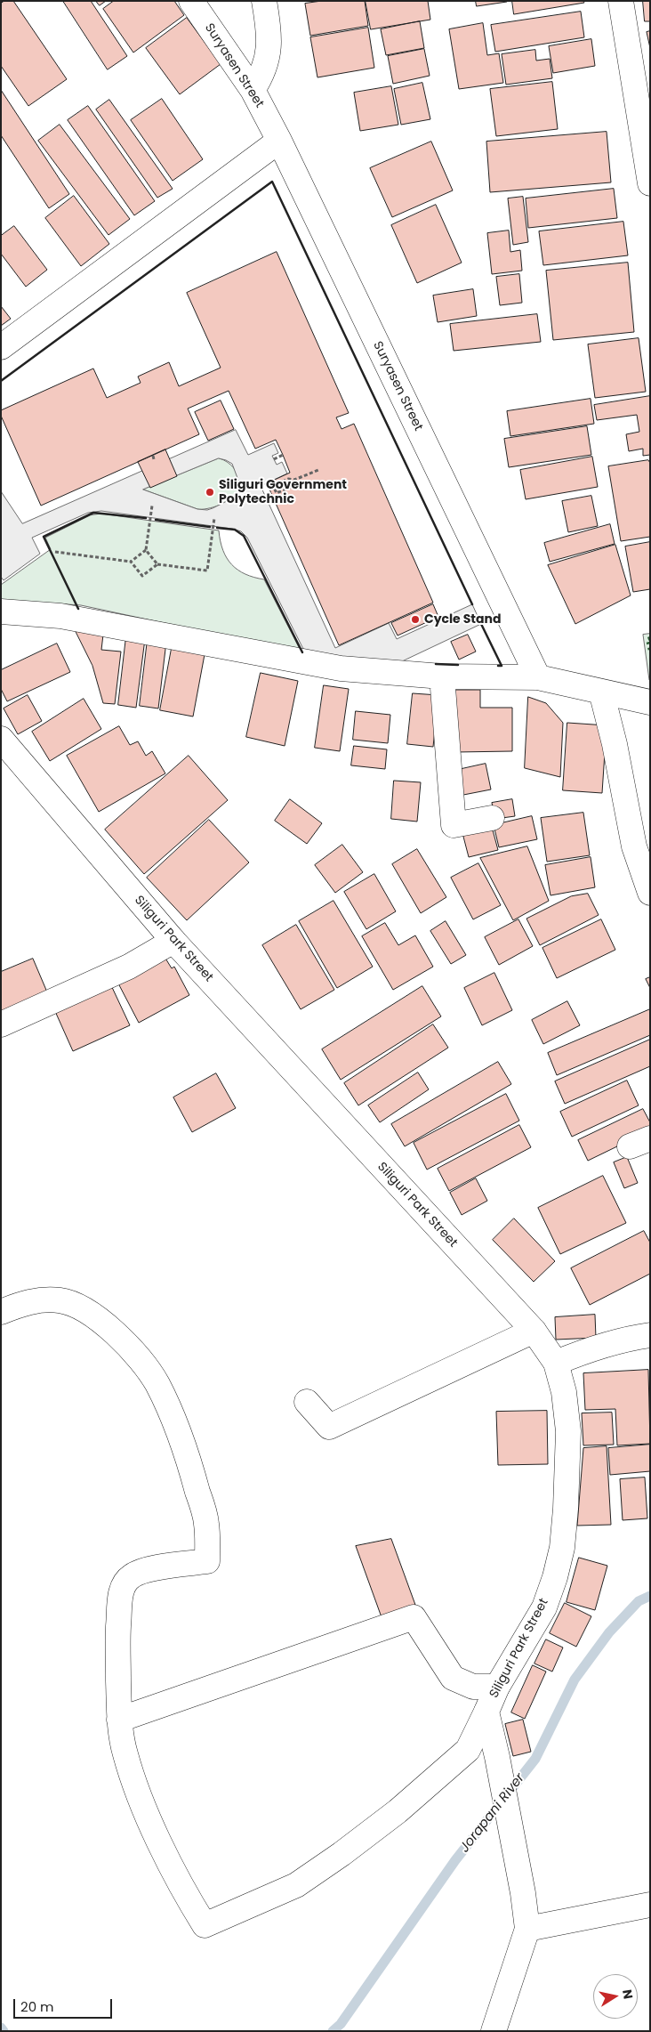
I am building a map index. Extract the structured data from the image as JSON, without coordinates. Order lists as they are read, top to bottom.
{
  "streets": {
    "street": ["Suryasen Street", "Siliguri Park Street"]
  },
  "water": ["Jorapani River"],
  "places": ["Siliguri Government Polytechnic", "Cycle Stand"],
  "scale_bar": "20 m",
  "north": "right"
}
